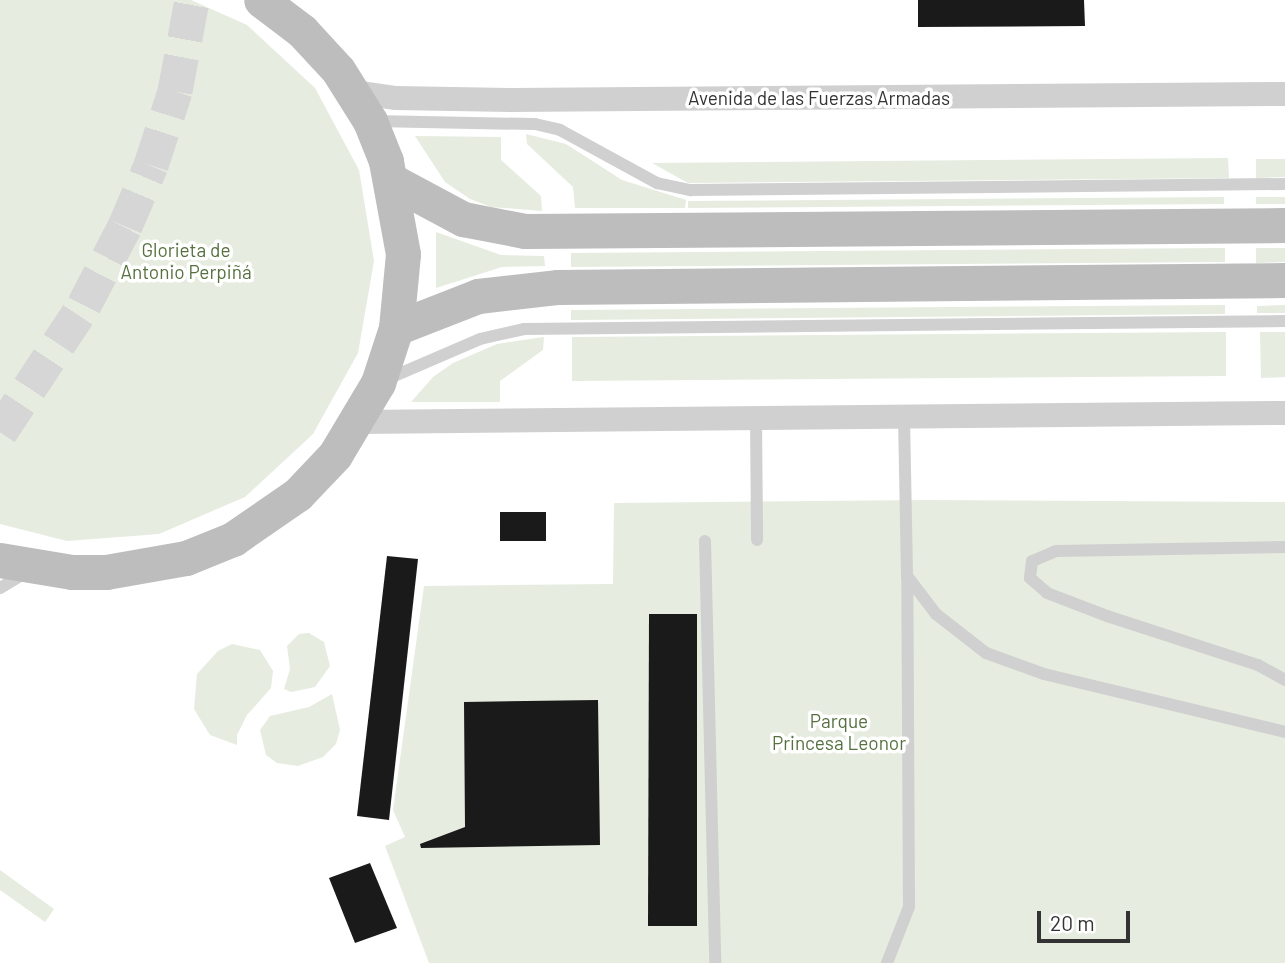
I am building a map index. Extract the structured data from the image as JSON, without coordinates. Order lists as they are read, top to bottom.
{
  "streets": {
    "street": ["Avenida de las Fuerzas Armadas"]
  },
  "parks": ["Glorieta de Antonio Perpiñá", "Parque Princesa Leonor"],
  "scale_bar": "20 m"
}
